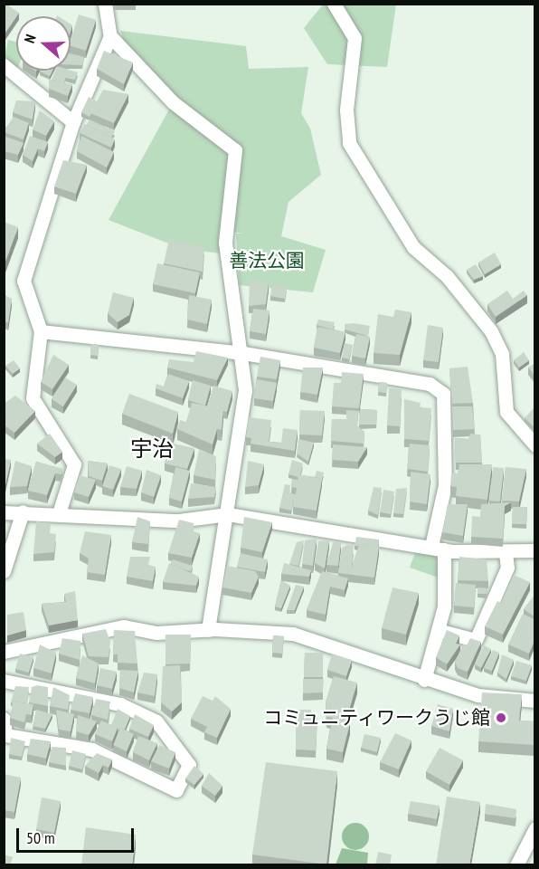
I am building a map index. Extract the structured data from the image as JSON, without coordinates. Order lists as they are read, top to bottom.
{
  "districts": ["宇治"],
  "parks": ["善法公園"],
  "places": ["コミュニティワークうじ館"],
  "scale_bar": "50 m",
  "north": "left"
}
